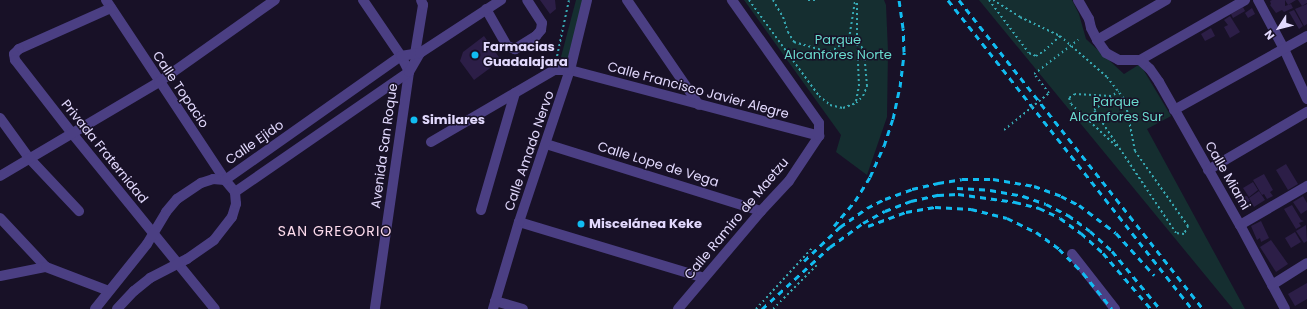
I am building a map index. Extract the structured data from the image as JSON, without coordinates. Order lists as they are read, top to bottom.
{
  "streets": {
    "street": [
      "Calle Topacio",
      "Calle Francisco Javier Alegre",
      "Calle Ejido",
      "Avenida San Roque",
      "Calle Amado Nervo",
      "Privada Fraternidad",
      "Calle Lope de Vega",
      "Calle Miami",
      "Calle Ramiro de Maetzu"
    ]
  },
  "crossings": [
    ["Calle Topacio", "Calle Ejido"],
    ["Calle Topacio", "Privada Fraternidad"],
    ["Calle Francisco Javier Alegre", "Calle Amado Nervo"],
    ["Calle Francisco Javier Alegre", "Calle Ramiro de Maetzu"],
    ["Calle Ejido", "Avenida San Roque"],
    ["Calle Ejido", "Privada Fraternidad"],
    ["Calle Amado Nervo", "Calle Lope de Vega"],
    ["Calle Lope de Vega", "Calle Ramiro de Maetzu"]
  ],
  "districts": ["SAN GREGORIO"],
  "parks": ["Parque Alcanfores Norte", "Parque Alcanfores Sur"],
  "places": ["Farmacias Guadalajara", "Similares", "Miscelánea Keke"],
  "north": "bottom left"
}
